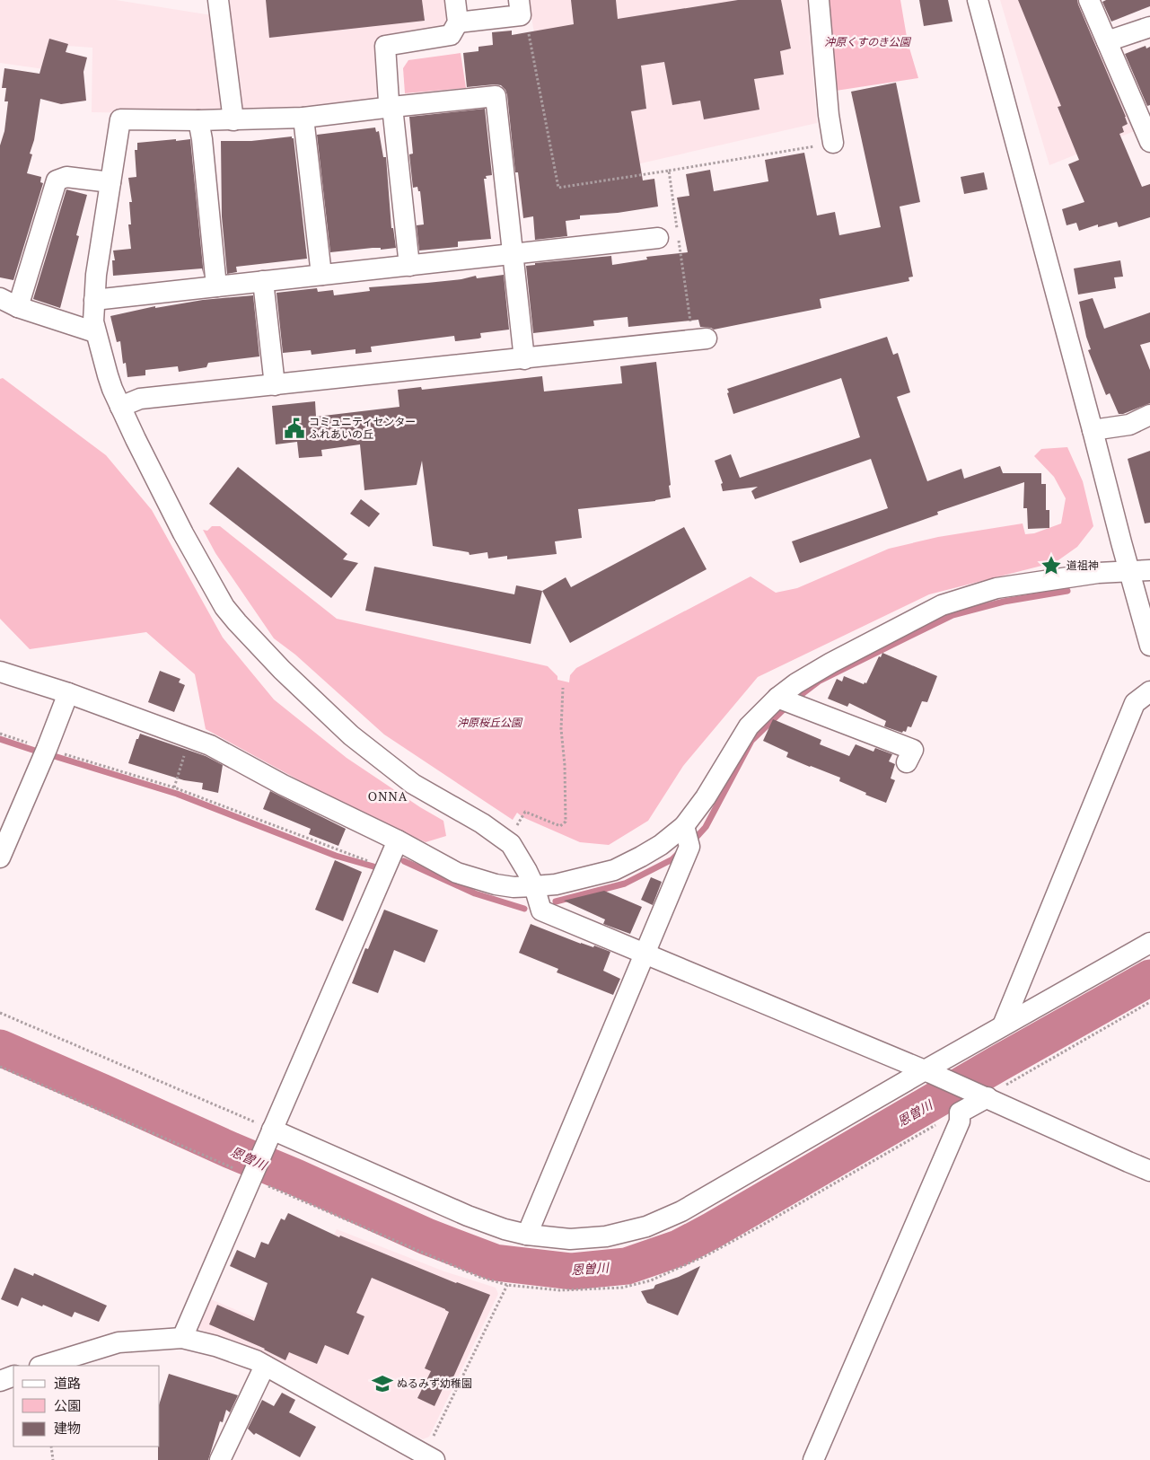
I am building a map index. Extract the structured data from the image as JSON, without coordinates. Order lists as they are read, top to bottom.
{
  "districts": ["ONNA"],
  "water": ["恩曽川"],
  "parks": ["沖原くすのき公園", "沖原桜丘公園"],
  "places": {
    "public building": ["コミュニティセンター ふれあいの丘"],
    "place": ["道祖神"],
    "school or university": ["ぬるみず幼稚園"]
  },
  "legend": ["道路", "公園", "建物"]
}
